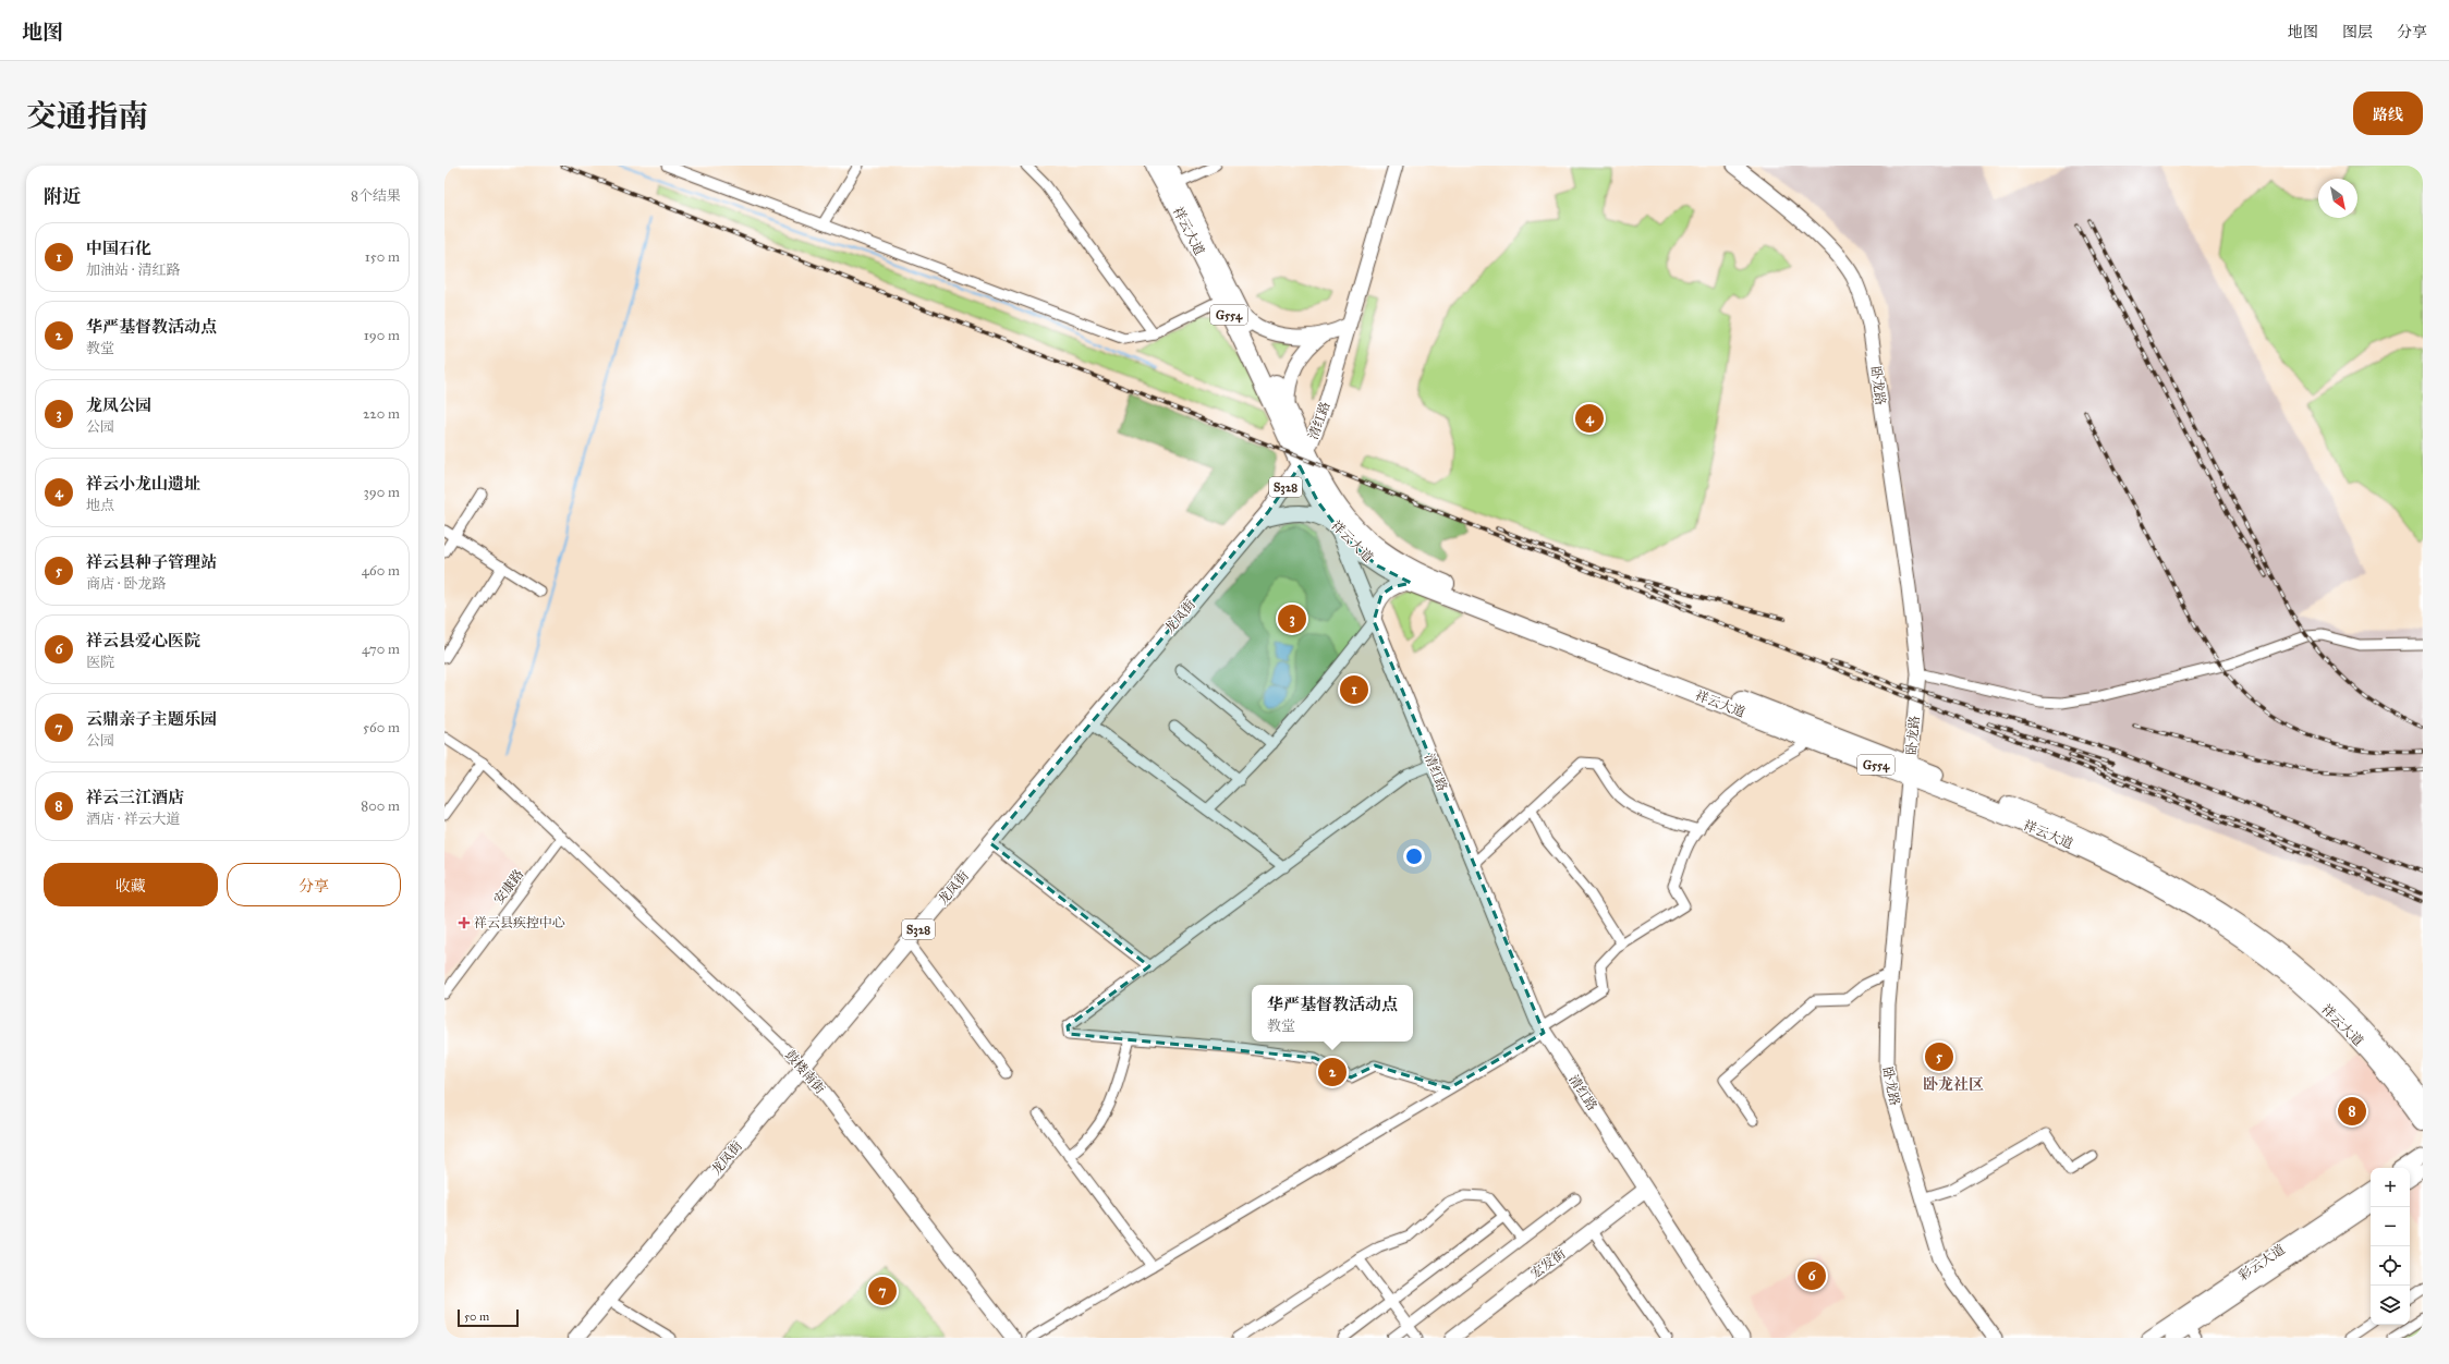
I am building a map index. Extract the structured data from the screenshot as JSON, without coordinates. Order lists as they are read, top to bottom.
{
  "streets": {
    "highway": ["祥云大道", "G554"],
    "main road": [
      "卧龙路",
      "清红路",
      "S328",
      "龙凤街",
      "鼓楼南街",
      "彩云大道",
      "宏发街"
    ],
    "street": ["安康路"]
  },
  "crossings": [
    ["祥云大道", "卧龙路"],
    ["祥云大道", "清红路"],
    ["祥云大道", "龙凤街"],
    ["清红路", "龙凤街"],
    ["清红路", "宏发街"],
    ["龙凤街", "鼓楼南街"],
    ["安康路", "鼓楼南街"]
  ],
  "districts": ["卧龙社区"],
  "places": {
    "health": ["祥云县疾控中心"]
  },
  "scale_bar": "50 m",
  "north": "bottom right",
  "page": {
    "header": "地图",
    "nav": ["地图", "图层", "分享"],
    "title": "交通指南",
    "buttons": [
      "路线",
      ["收藏", "分享"]
    ],
    "heading": ["附近", "8个结果"],
    "list": [
      {
        "mark": "1",
        "name": "中国石化",
        "note": "加油站 · 清红路",
        "value": "150 m"
      },
      {
        "mark": "2",
        "name": "华严基督教活动点",
        "note": "教堂",
        "value": "190 m"
      },
      {
        "mark": "3",
        "name": "龙凤公园",
        "note": "公园",
        "value": "220 m"
      },
      {
        "mark": "4",
        "name": "祥云小龙山遗址",
        "note": "地点",
        "value": "390 m"
      },
      {
        "mark": "5",
        "name": "祥云县种子管理站",
        "note": "商店 · 卧龙路",
        "value": "460 m"
      },
      {
        "mark": "6",
        "name": "祥云县爱心医院",
        "note": "医院",
        "value": "470 m"
      },
      {
        "mark": "7",
        "name": "云鼎亲子主题乐园",
        "note": "公园",
        "value": "560 m"
      },
      {
        "mark": "8",
        "name": "祥云三江酒店",
        "note": "酒店 · 祥云大道",
        "value": "800 m"
      }
    ],
    "pins": [
      "4",
      "3",
      "1",
      "5",
      "2",
      "8",
      "6",
      "7"
    ],
    "popup": ["华严基督教活动点", "教堂"],
    "map_buttons": ["+", "−"],
    "scale": "50 m"
  }
}
